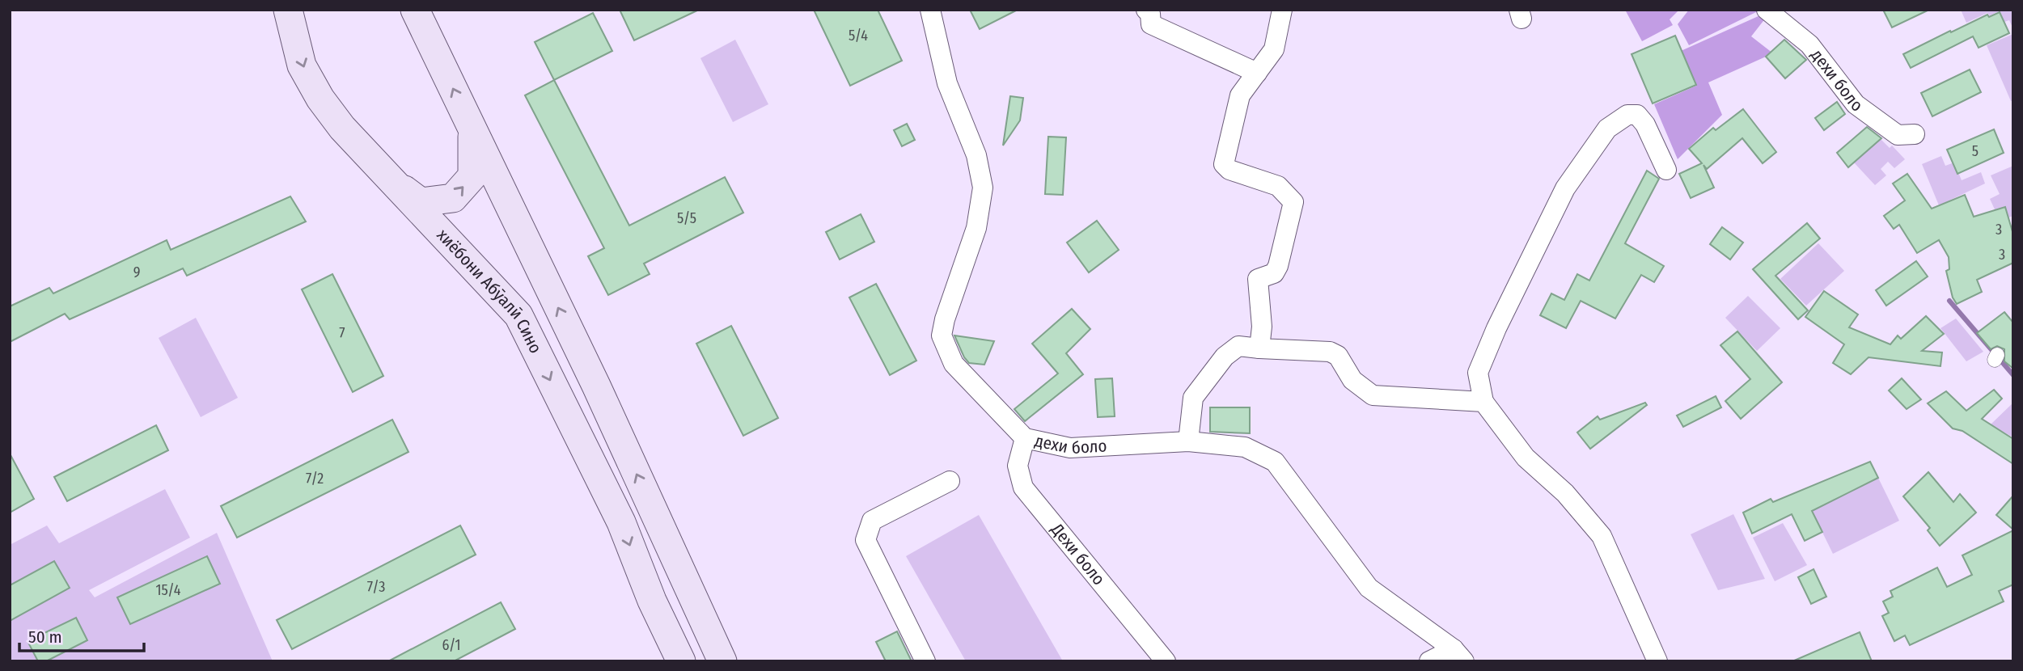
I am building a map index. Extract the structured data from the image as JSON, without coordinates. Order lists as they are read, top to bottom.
{
  "streets": {
    "main road": ["хиёбони Абӯалӣ Сино"],
    "street": ["дехи боло", "Дехи боло"]
  },
  "crossings": [
    ["дехи боло", "Дехи боло"]
  ],
  "house_numbers": [
    "5/4",
    "5",
    "5/5",
    "3",
    "3",
    "9",
    "7",
    "7/2",
    "7/3",
    "15/4",
    "6/1"
  ],
  "scale_bar": "50 m"
}
